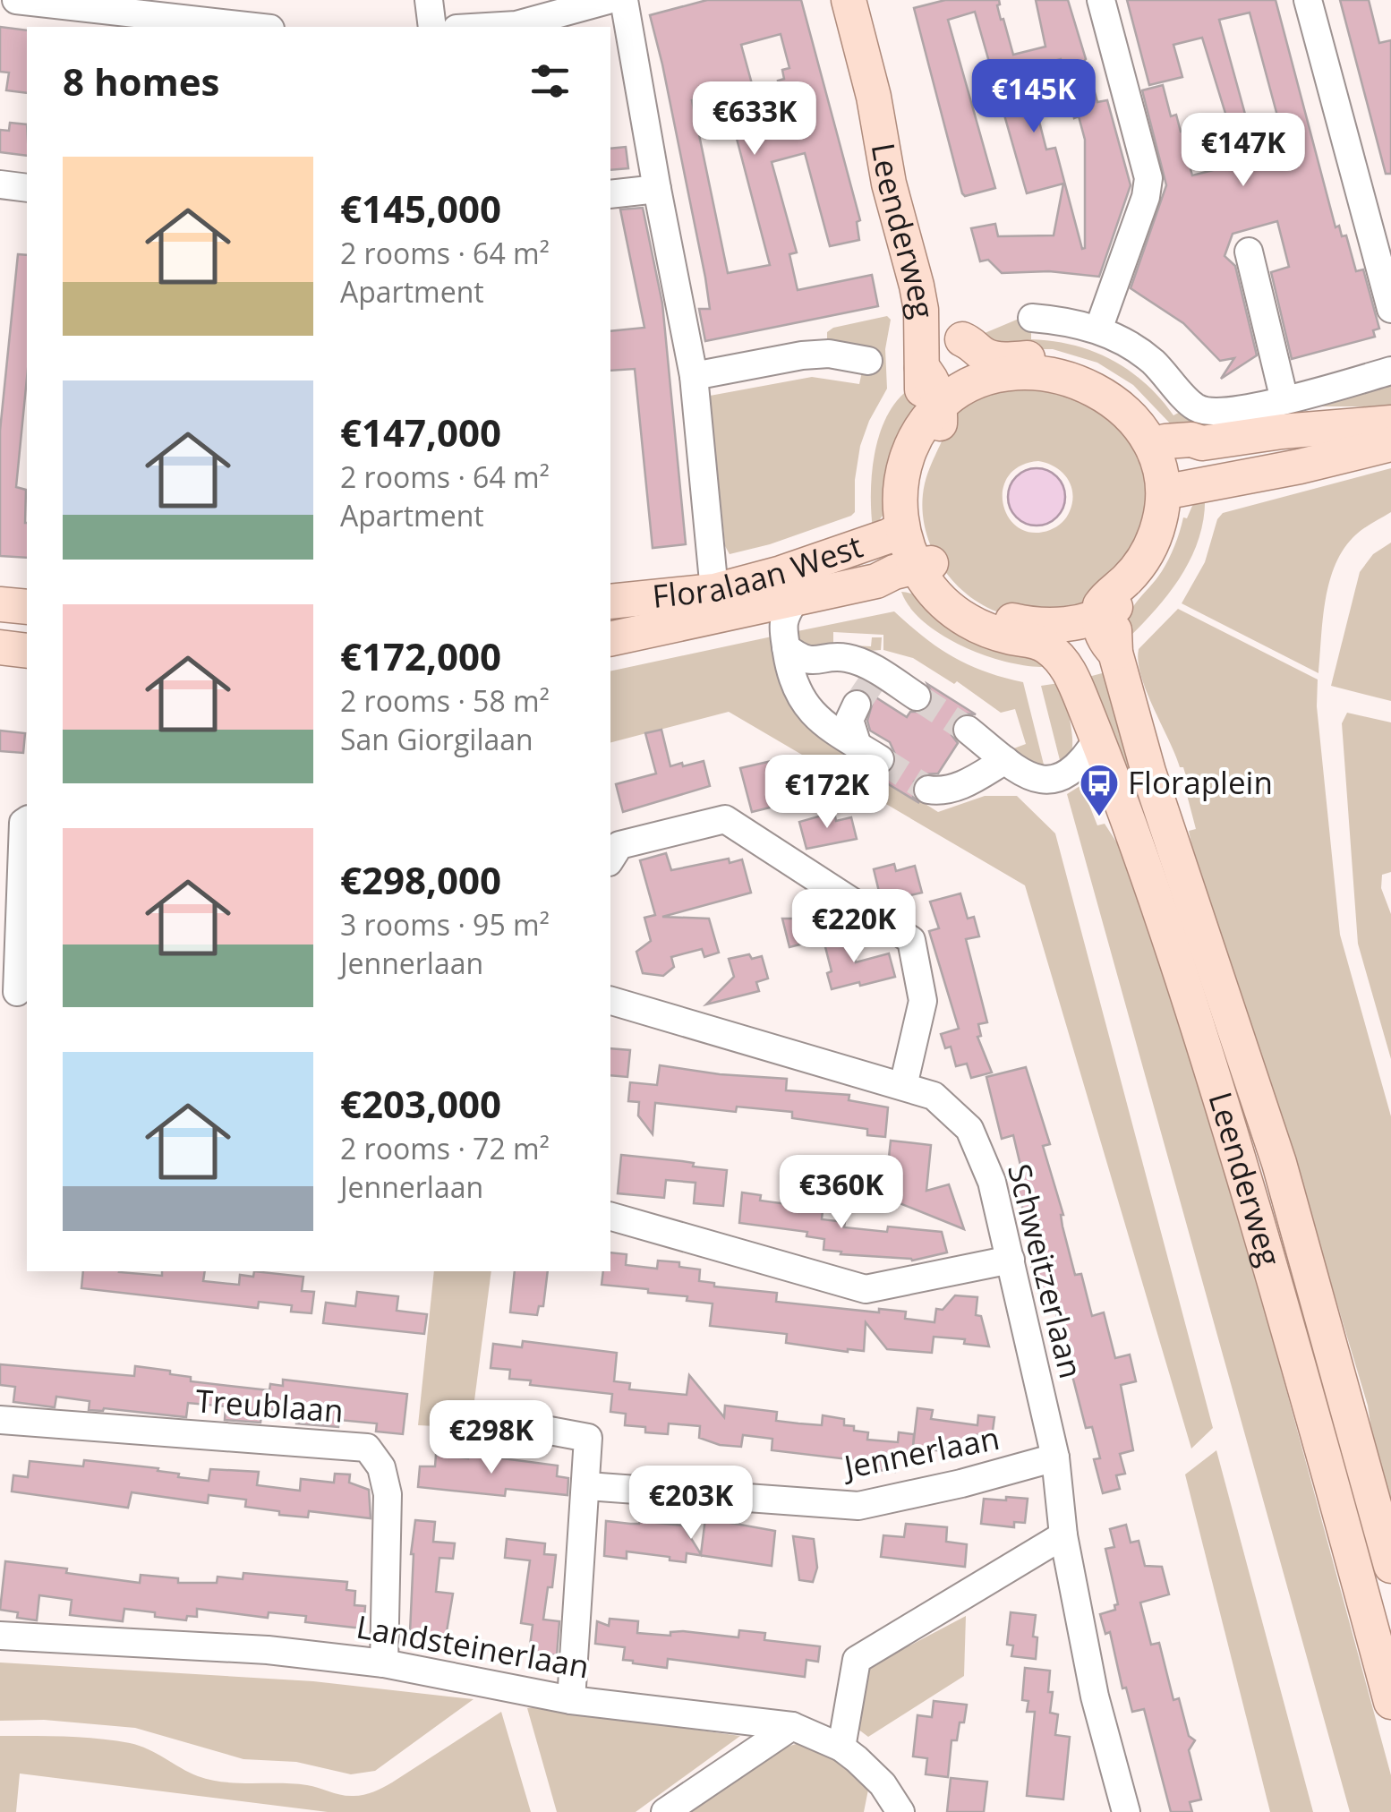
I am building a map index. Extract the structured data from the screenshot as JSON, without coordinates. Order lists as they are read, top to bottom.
{
  "streets": {
    "main road": ["Leenderweg", "Floralaan West"],
    "street": [
      "Schweitzerlaan",
      "Treublaan",
      "Jennerlaan",
      "Landsteinerlaan"
    ]
  },
  "crossings": [
    ["Leenderweg", "Floralaan West"],
    ["Schweitzerlaan", "Jennerlaan"],
    ["Treublaan", "Landsteinerlaan"]
  ],
  "places": {
    "bus stop": ["Floraplein"]
  },
  "page": {
    "heading": "8 homes",
    "price": [
      "€145K",
      "€633K",
      "€147K",
      "€172K",
      "€220K",
      "€360K",
      "€298K",
      "€203K"
    ],
    "list": [
      {
        "name": "€145,000",
        "note": "2 rooms · 64 m² · Apartment"
      },
      {
        "name": "€147,000",
        "note": "2 rooms · 64 m² · Apartment"
      },
      {
        "name": "€172,000",
        "note": "2 rooms · 58 m² · San Giorgilaan"
      },
      {
        "name": "€298,000",
        "note": "3 rooms · 95 m² · Jennerlaan"
      },
      {
        "name": "€203,000",
        "note": "2 rooms · 72 m² · Jennerlaan"
      }
    ]
  }
}
